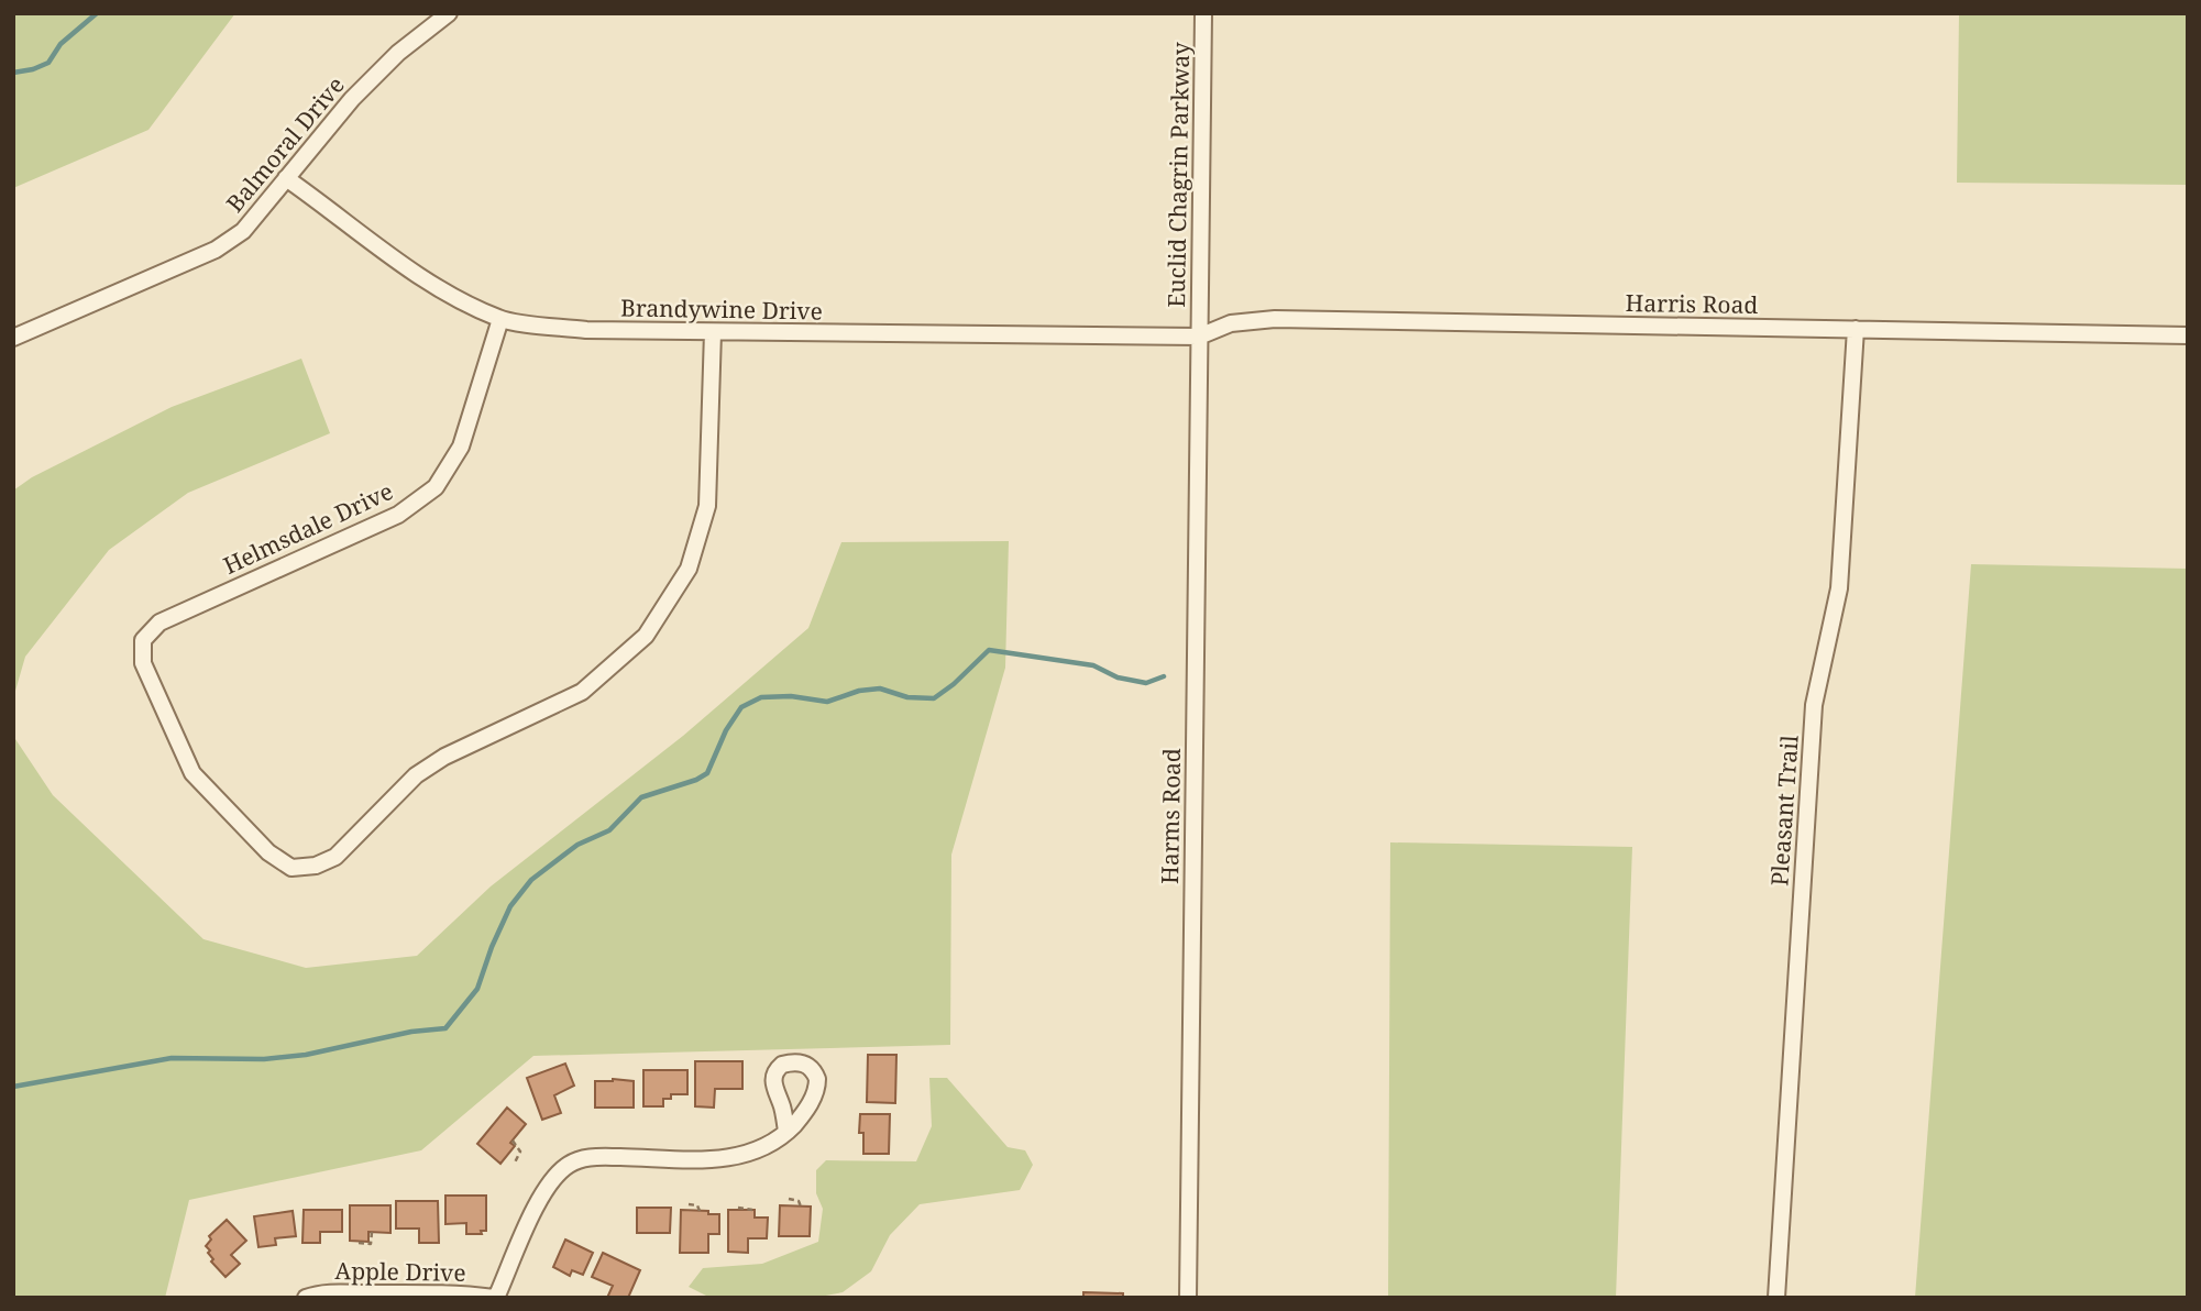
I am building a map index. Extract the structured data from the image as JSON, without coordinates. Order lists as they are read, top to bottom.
{
  "streets": {
    "street": [
      "Balmoral Drive",
      "Euclid Chagrin Parkway",
      "Harris Road",
      "Brandywine Drive",
      "Helmsdale Drive",
      "Pleasant Trail",
      "Harms Road",
      "Apple Drive"
    ]
  },
  "crossings": [
    ["Balmoral Drive", "Brandywine Drive"],
    ["Euclid Chagrin Parkway", "Harris Road"],
    ["Euclid Chagrin Parkway", "Brandywine Drive"],
    ["Euclid Chagrin Parkway", "Harms Road"],
    ["Harris Road", "Brandywine Drive"],
    ["Harris Road", "Pleasant Trail"],
    ["Harris Road", "Harms Road"],
    ["Brandywine Drive", "Helmsdale Drive"],
    ["Brandywine Drive", "Harms Road"]
  ]
}
